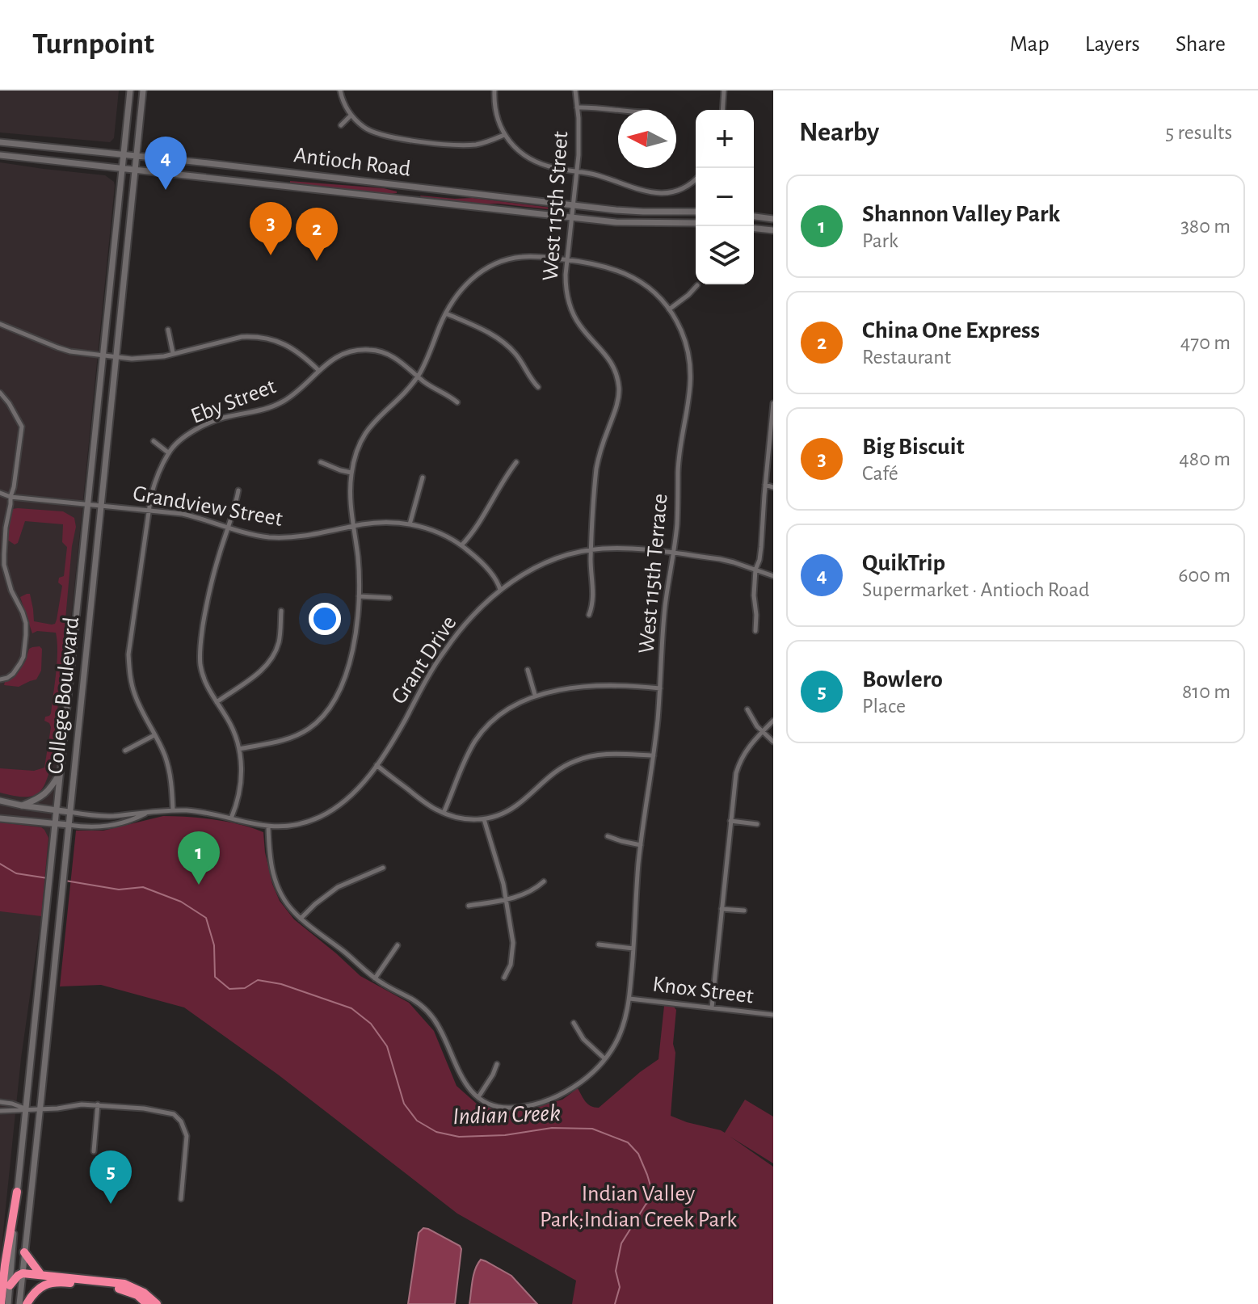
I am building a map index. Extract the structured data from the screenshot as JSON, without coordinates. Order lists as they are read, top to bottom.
{
  "streets": {
    "main road": ["Antioch Road", "College Boulevard"],
    "street": [
      "West 115th Street",
      "Eby Street",
      "Grandview Street",
      "West 115th Terrace",
      "Grant Drive",
      "Knox Street"
    ]
  },
  "crossings": [
    ["Antioch Road", "West 115th Street"],
    ["Antioch Road", "College Boulevard"],
    ["West 115th Street", "West 115th Terrace"],
    ["West 115th Street", "Grant Drive"],
    ["Eby Street", "West 115th Terrace"],
    ["Grandview Street", "West 115th Terrace"],
    ["Grandview Street", "Grant Drive"],
    ["Grandview Street", "College Boulevard"],
    ["West 115th Terrace", "Grant Drive"],
    ["West 115th Terrace", "Knox Street"],
    ["Grant Drive", "College Boulevard"]
  ],
  "water": ["Indian Creek"],
  "parks": ["Indian Valley Park;Indian Creek Park"],
  "north": "left",
  "page": {
    "header": "Turnpoint",
    "nav": ["Map", "Layers", "Share"],
    "heading": ["Nearby", "5 results"],
    "map_buttons": ["+", "−"],
    "pins": [
      "4",
      "3",
      "2",
      "1",
      "5"
    ],
    "list": [
      {
        "mark": "1",
        "name": "Shannon Valley Park",
        "note": "Park",
        "value": "380 m"
      },
      {
        "mark": "2",
        "name": "China One Express",
        "note": "Restaurant",
        "value": "470 m"
      },
      {
        "mark": "3",
        "name": "Big Biscuit",
        "note": "Café",
        "value": "480 m"
      },
      {
        "mark": "4",
        "name": "QuikTrip",
        "note": "Supermarket · Antioch Road",
        "value": "600 m"
      },
      {
        "mark": "5",
        "name": "Bowlero",
        "note": "Place",
        "value": "810 m"
      }
    ]
  }
}
